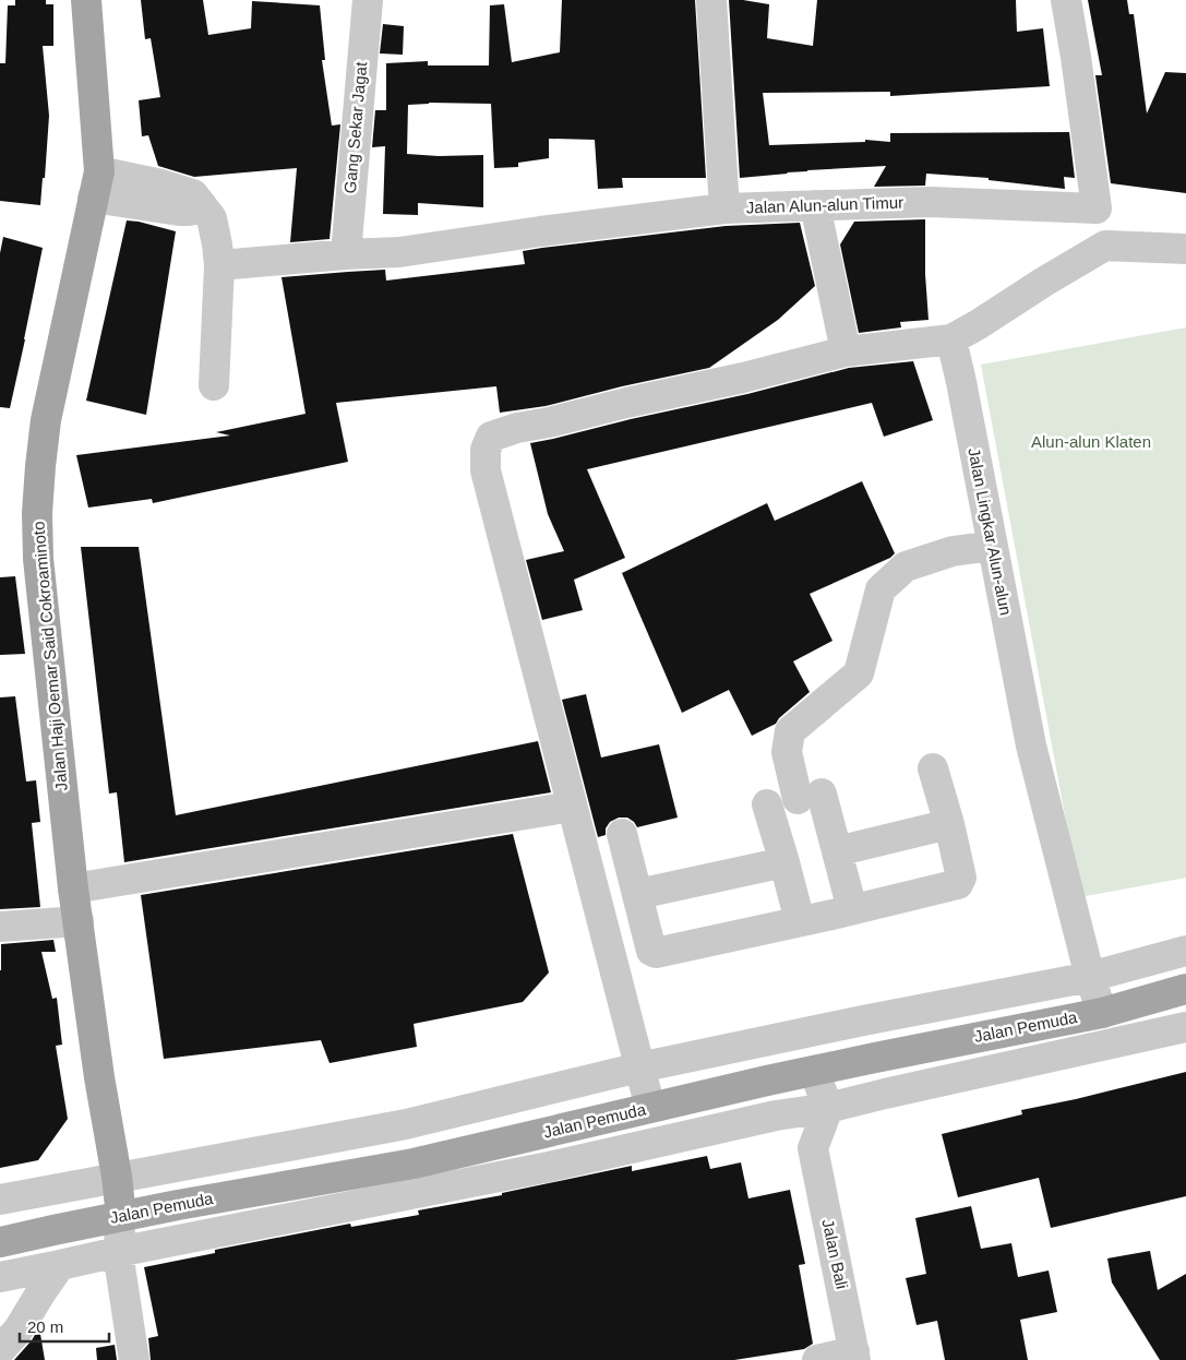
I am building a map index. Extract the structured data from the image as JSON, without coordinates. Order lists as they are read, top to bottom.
{
  "streets": {
    "main road": ["Jalan Haji Oemar Said Cokroaminoto", "Jalan Pemuda"],
    "street": [
      "Gang Sekar Jagat",
      "Jalan Alun-alun Timur",
      "Jalan Lingkar Alun-alun",
      "Jalan Bali"
    ]
  },
  "crossings": [
    ["Gang Sekar Jagat", "Jalan Alun-alun Timur"],
    ["Jalan Lingkar Alun-alun", "Jalan Pemuda"],
    ["Jalan Haji Oemar Said Cokroaminoto", "Jalan Pemuda"]
  ],
  "parks": ["Alun-alun Klaten"],
  "scale_bar": "20 m"
}
